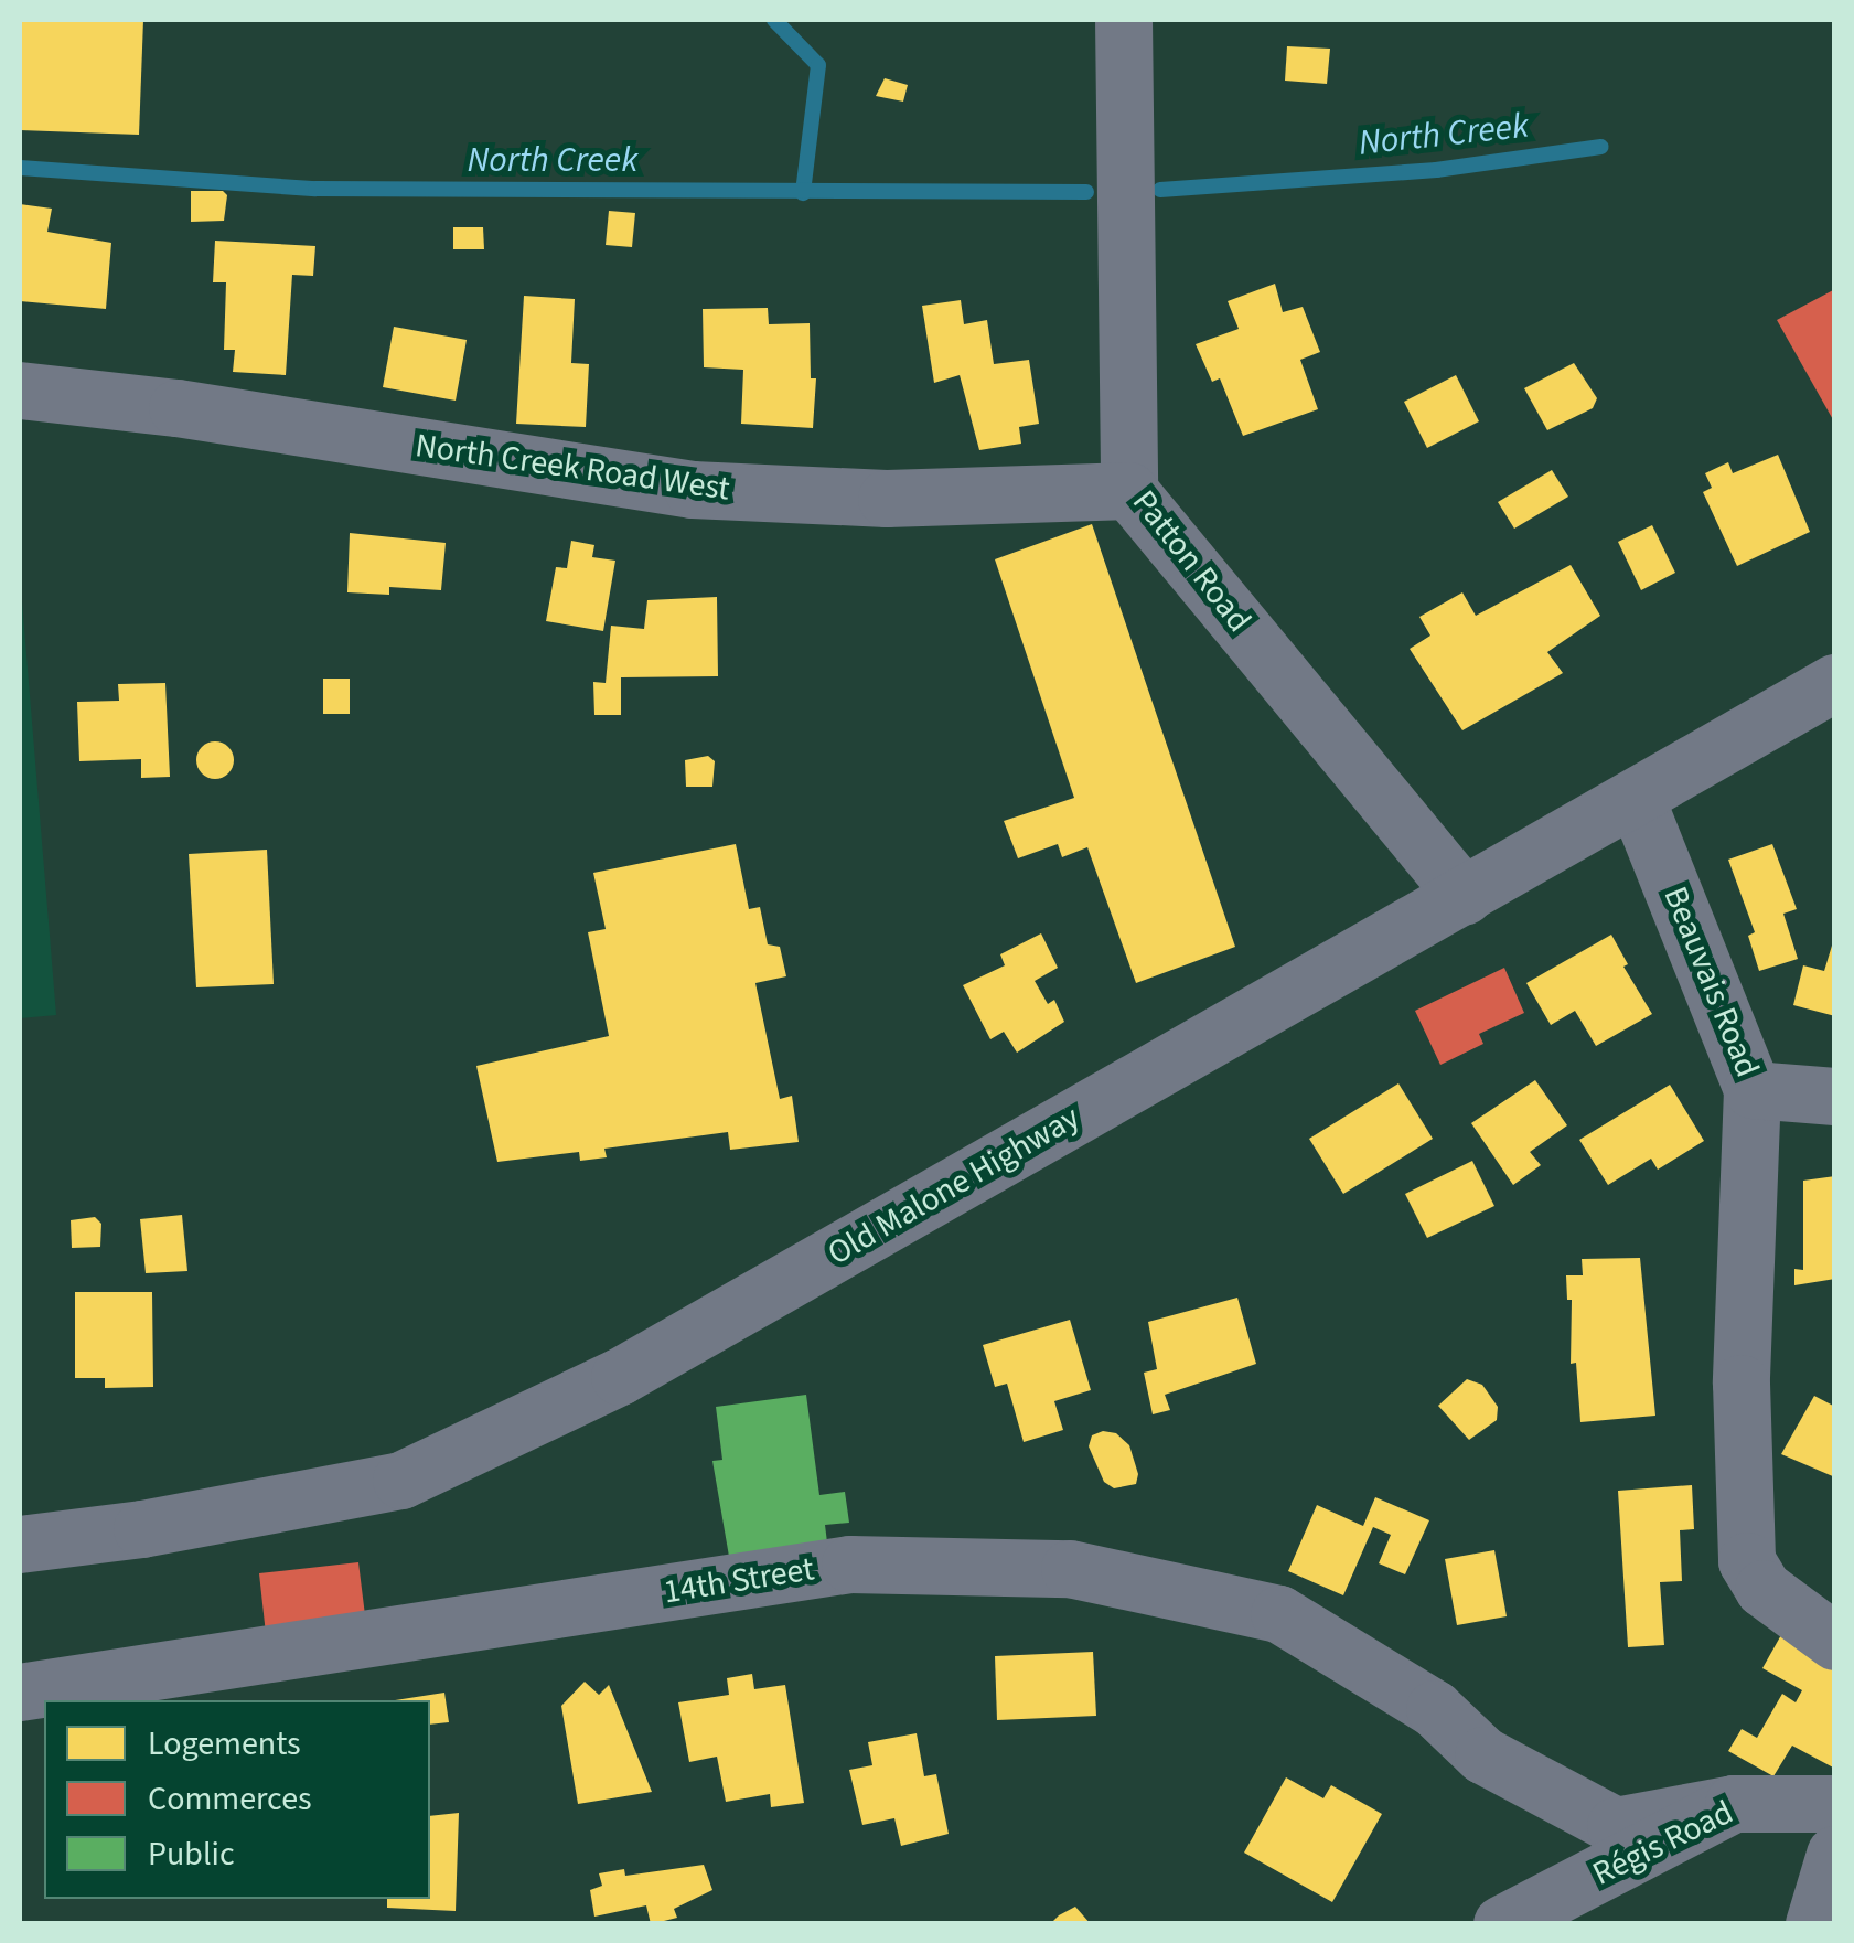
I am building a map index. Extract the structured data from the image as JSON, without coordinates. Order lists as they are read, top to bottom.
{
  "streets": {
    "street": [
      "North Creek Road West",
      "Patton Road",
      "Beauvais Road",
      "Old Malone Highway",
      "14th Street",
      "Régis Road"
    ]
  },
  "crossings": [
    ["North Creek Road West", "Patton Road"],
    ["Patton Road", "Old Malone Highway"],
    ["Beauvais Road", "Old Malone Highway"],
    ["14th Street", "Régis Road"]
  ],
  "water": ["North Creek"],
  "legend": ["Logements", "Commerces", "Public"]
}
